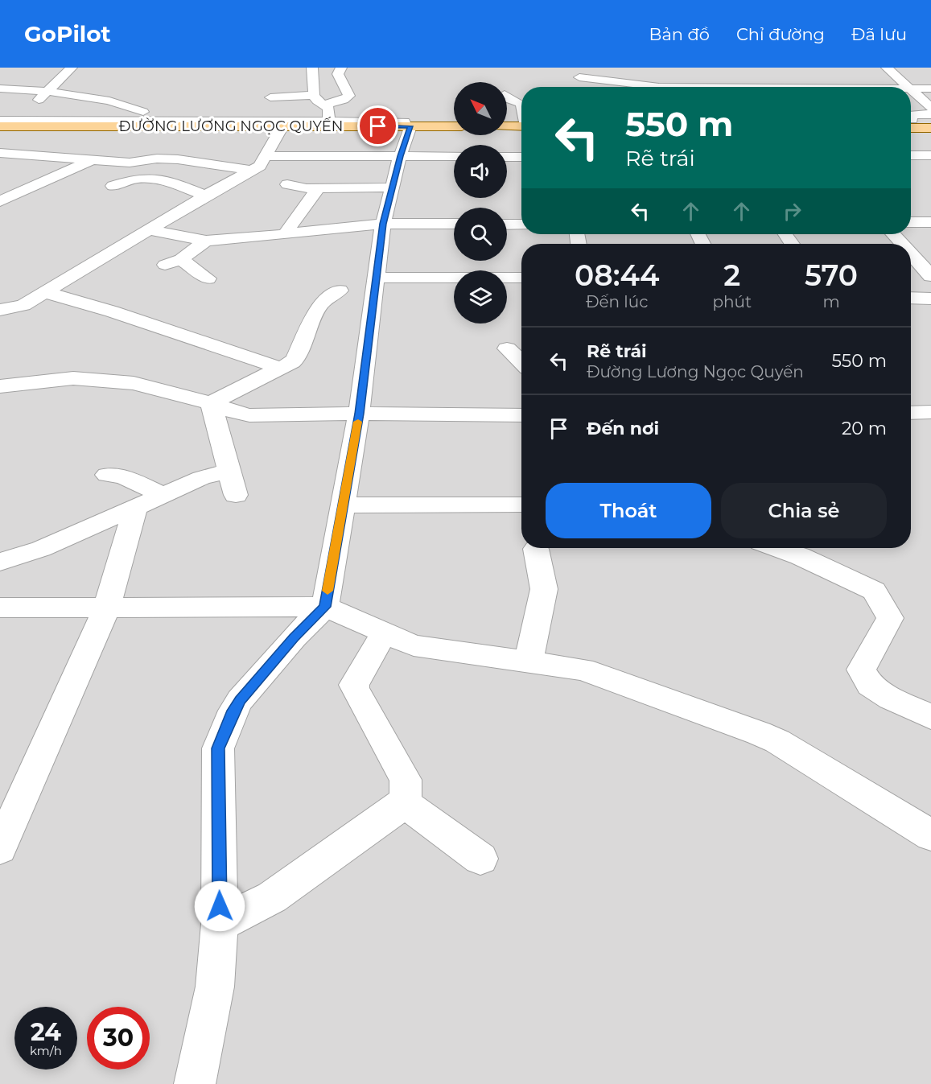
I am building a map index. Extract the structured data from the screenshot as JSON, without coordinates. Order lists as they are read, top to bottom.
{
  "streets": {
    "main road": ["ĐƯỜNG LƯƠNG NGỌC QUYẾN"]
  },
  "north": "top left",
  "page": {
    "header": "GoPilot",
    "nav": ["Bản đồ", "Chỉ đường", "Đã lưu"],
    "turn": ["550 m", "Rẽ trái"],
    "eta": [
      "08:44",
      "Đến lúc",
      "2",
      "phút",
      "570",
      "m"
    ],
    "list": [
      {
        "name": "Rẽ trái",
        "note": "Đường Lương Ngọc Quyến",
        "value": "550 m"
      },
      {
        "name": "Đến nơi",
        "value": "20 m"
      }
    ],
    "buttons": ["Thoát", "Chia sẻ"],
    "speed": "24 km/h",
    "limit": "30"
  }
}
